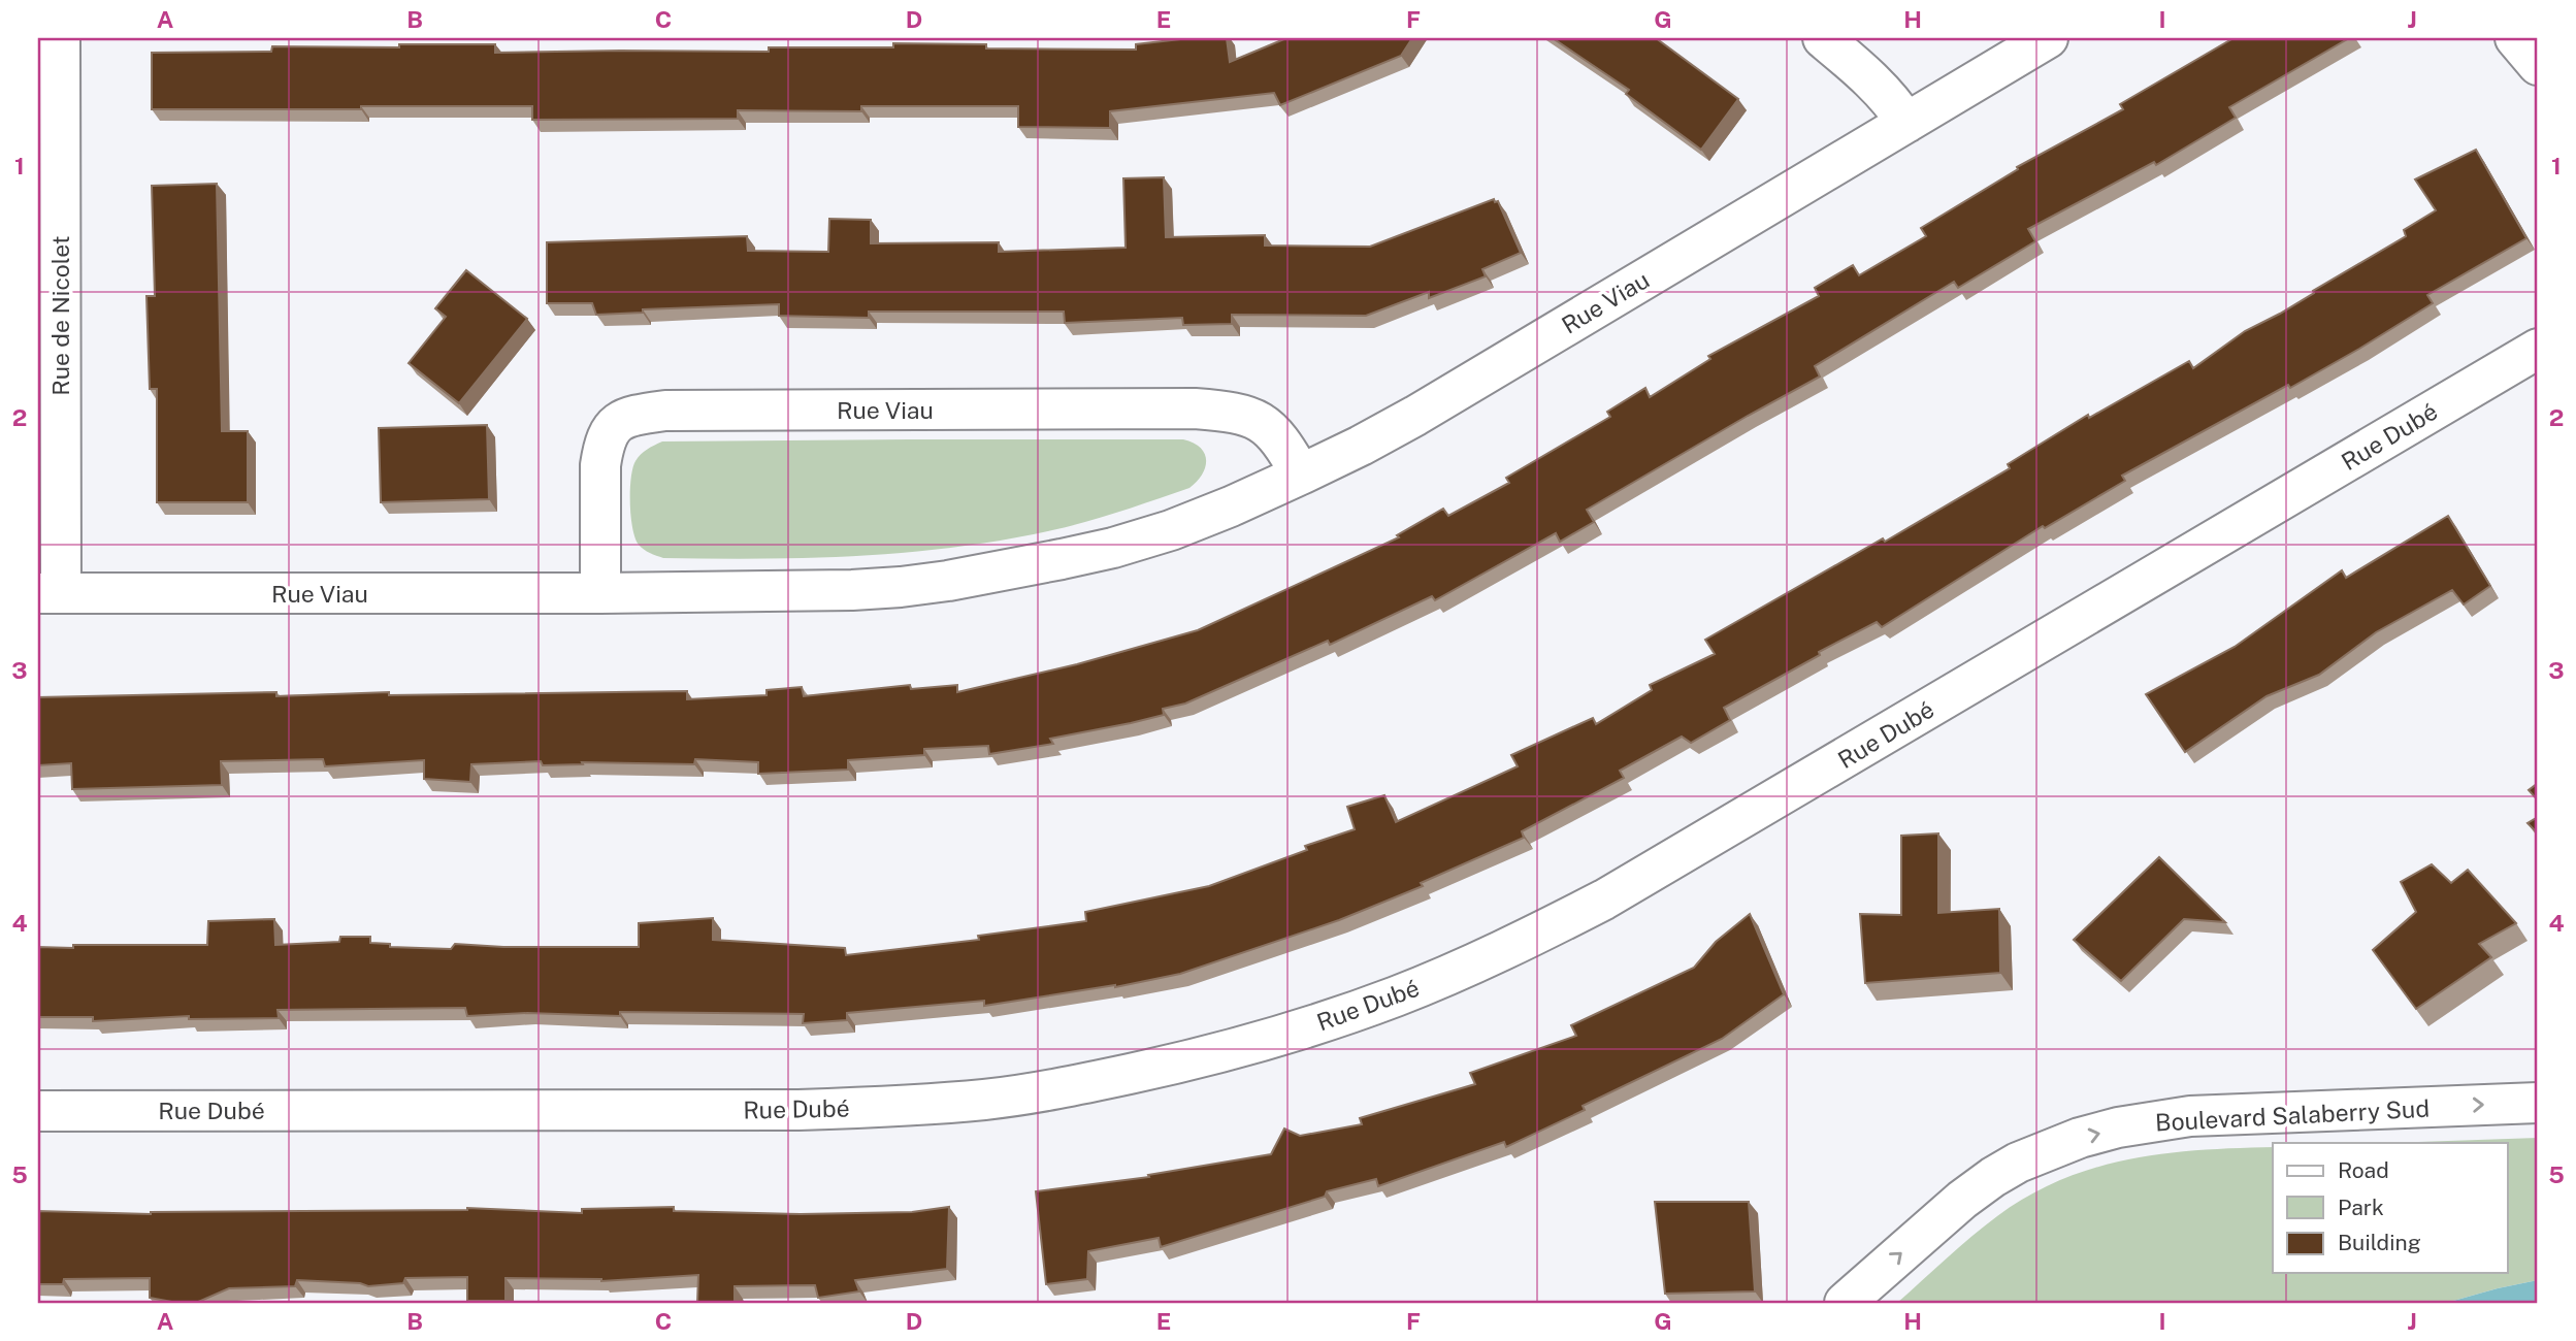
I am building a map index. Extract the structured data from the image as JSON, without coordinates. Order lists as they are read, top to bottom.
{
  "streets": {
    "street": [
      "Rue Viau",
      "Rue de Nicolet",
      "Rue Dubé",
      "Boulevard Salaberry Sud"
    ]
  },
  "crossings": [
    ["Rue Viau", "Rue de Nicolet"]
  ],
  "one_way": ["Boulevard Salaberry Sud"],
  "legend": ["Road", "Park", "Building"],
  "grid": {
    "columns": [
      "A",
      "B",
      "C",
      "D",
      "E",
      "F",
      "G",
      "H",
      "I",
      "J"
    ],
    "rows": [
      "1",
      "2",
      "3",
      "4",
      "5"
    ]
  }
}
